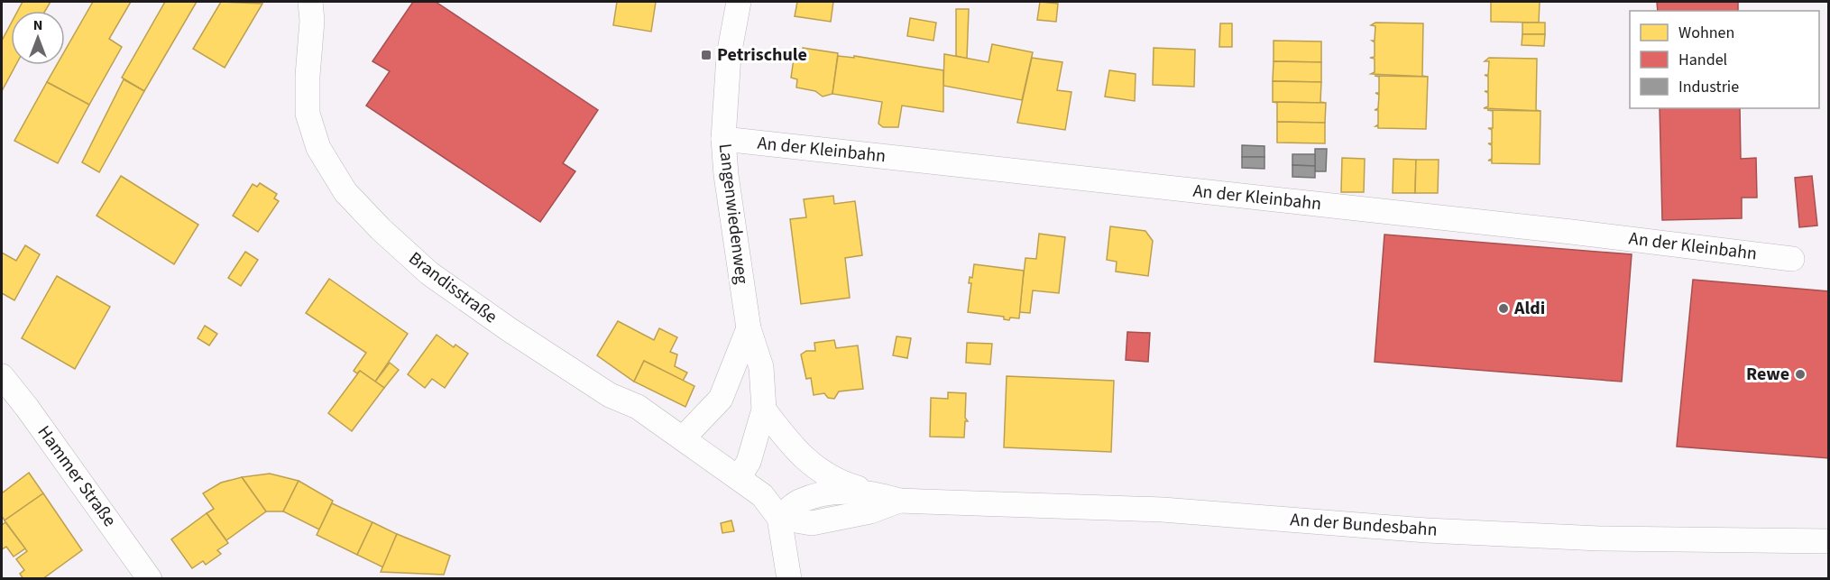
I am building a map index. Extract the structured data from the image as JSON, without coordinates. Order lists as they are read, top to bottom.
{
  "streets": {
    "street": [
      "An der Kleinbahn",
      "Langenwiedenweg",
      "Brandisstraße",
      "Hammer Straße",
      "An der Bundesbahn"
    ]
  },
  "crossings": [
    ["An der Kleinbahn", "Langenwiedenweg"],
    ["Langenwiedenweg", "Brandisstraße"]
  ],
  "places": {
    "transit": ["Petrischule"],
    "other": ["Aldi", "Rewe"]
  },
  "legend": ["Wohnen", "Handel", "Industrie"],
  "north": "top"
}
